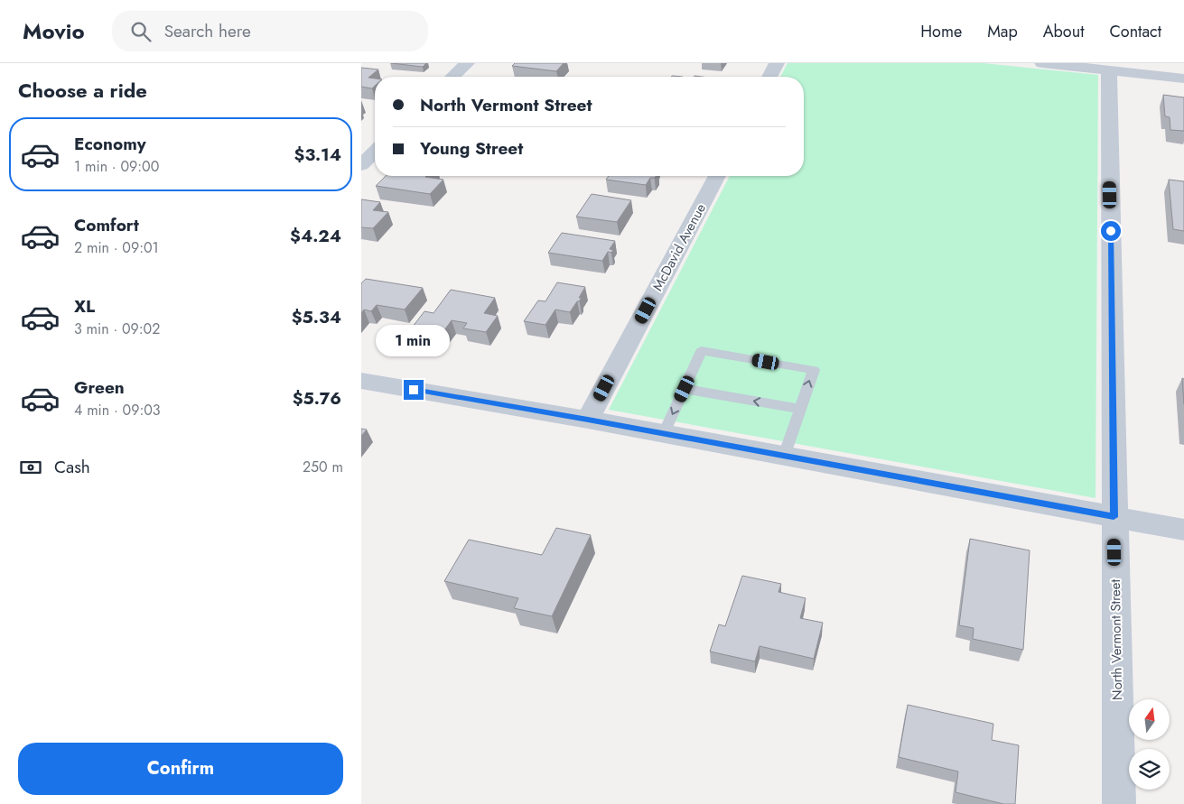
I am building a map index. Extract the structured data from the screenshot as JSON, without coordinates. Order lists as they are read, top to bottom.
{
  "streets": {
    "street": ["McDavid Avenue", "North Vermont Street"]
  },
  "north": "top",
  "page": {
    "header": "Movio",
    "search": "Search here",
    "nav": [
      "Home",
      "Map",
      "About",
      "Contact"
    ],
    "heading": "Choose a ride",
    "banner": ["North Vermont Street", "Young Street"],
    "list": [
      {
        "name": "Economy",
        "note": "1 min · 09:00",
        "value": "$3.14"
      },
      {
        "name": "Comfort",
        "note": "2 min · 09:01",
        "value": "$4.24"
      },
      {
        "name": "XL",
        "note": "3 min · 09:02",
        "value": "$5.34"
      },
      {
        "name": "Green",
        "note": "4 min · 09:03",
        "value": "$5.76"
      }
    ],
    "bubble": "1 min",
    "pay": ["Cash", "250 m"],
    "buttons": "Confirm"
  }
}
